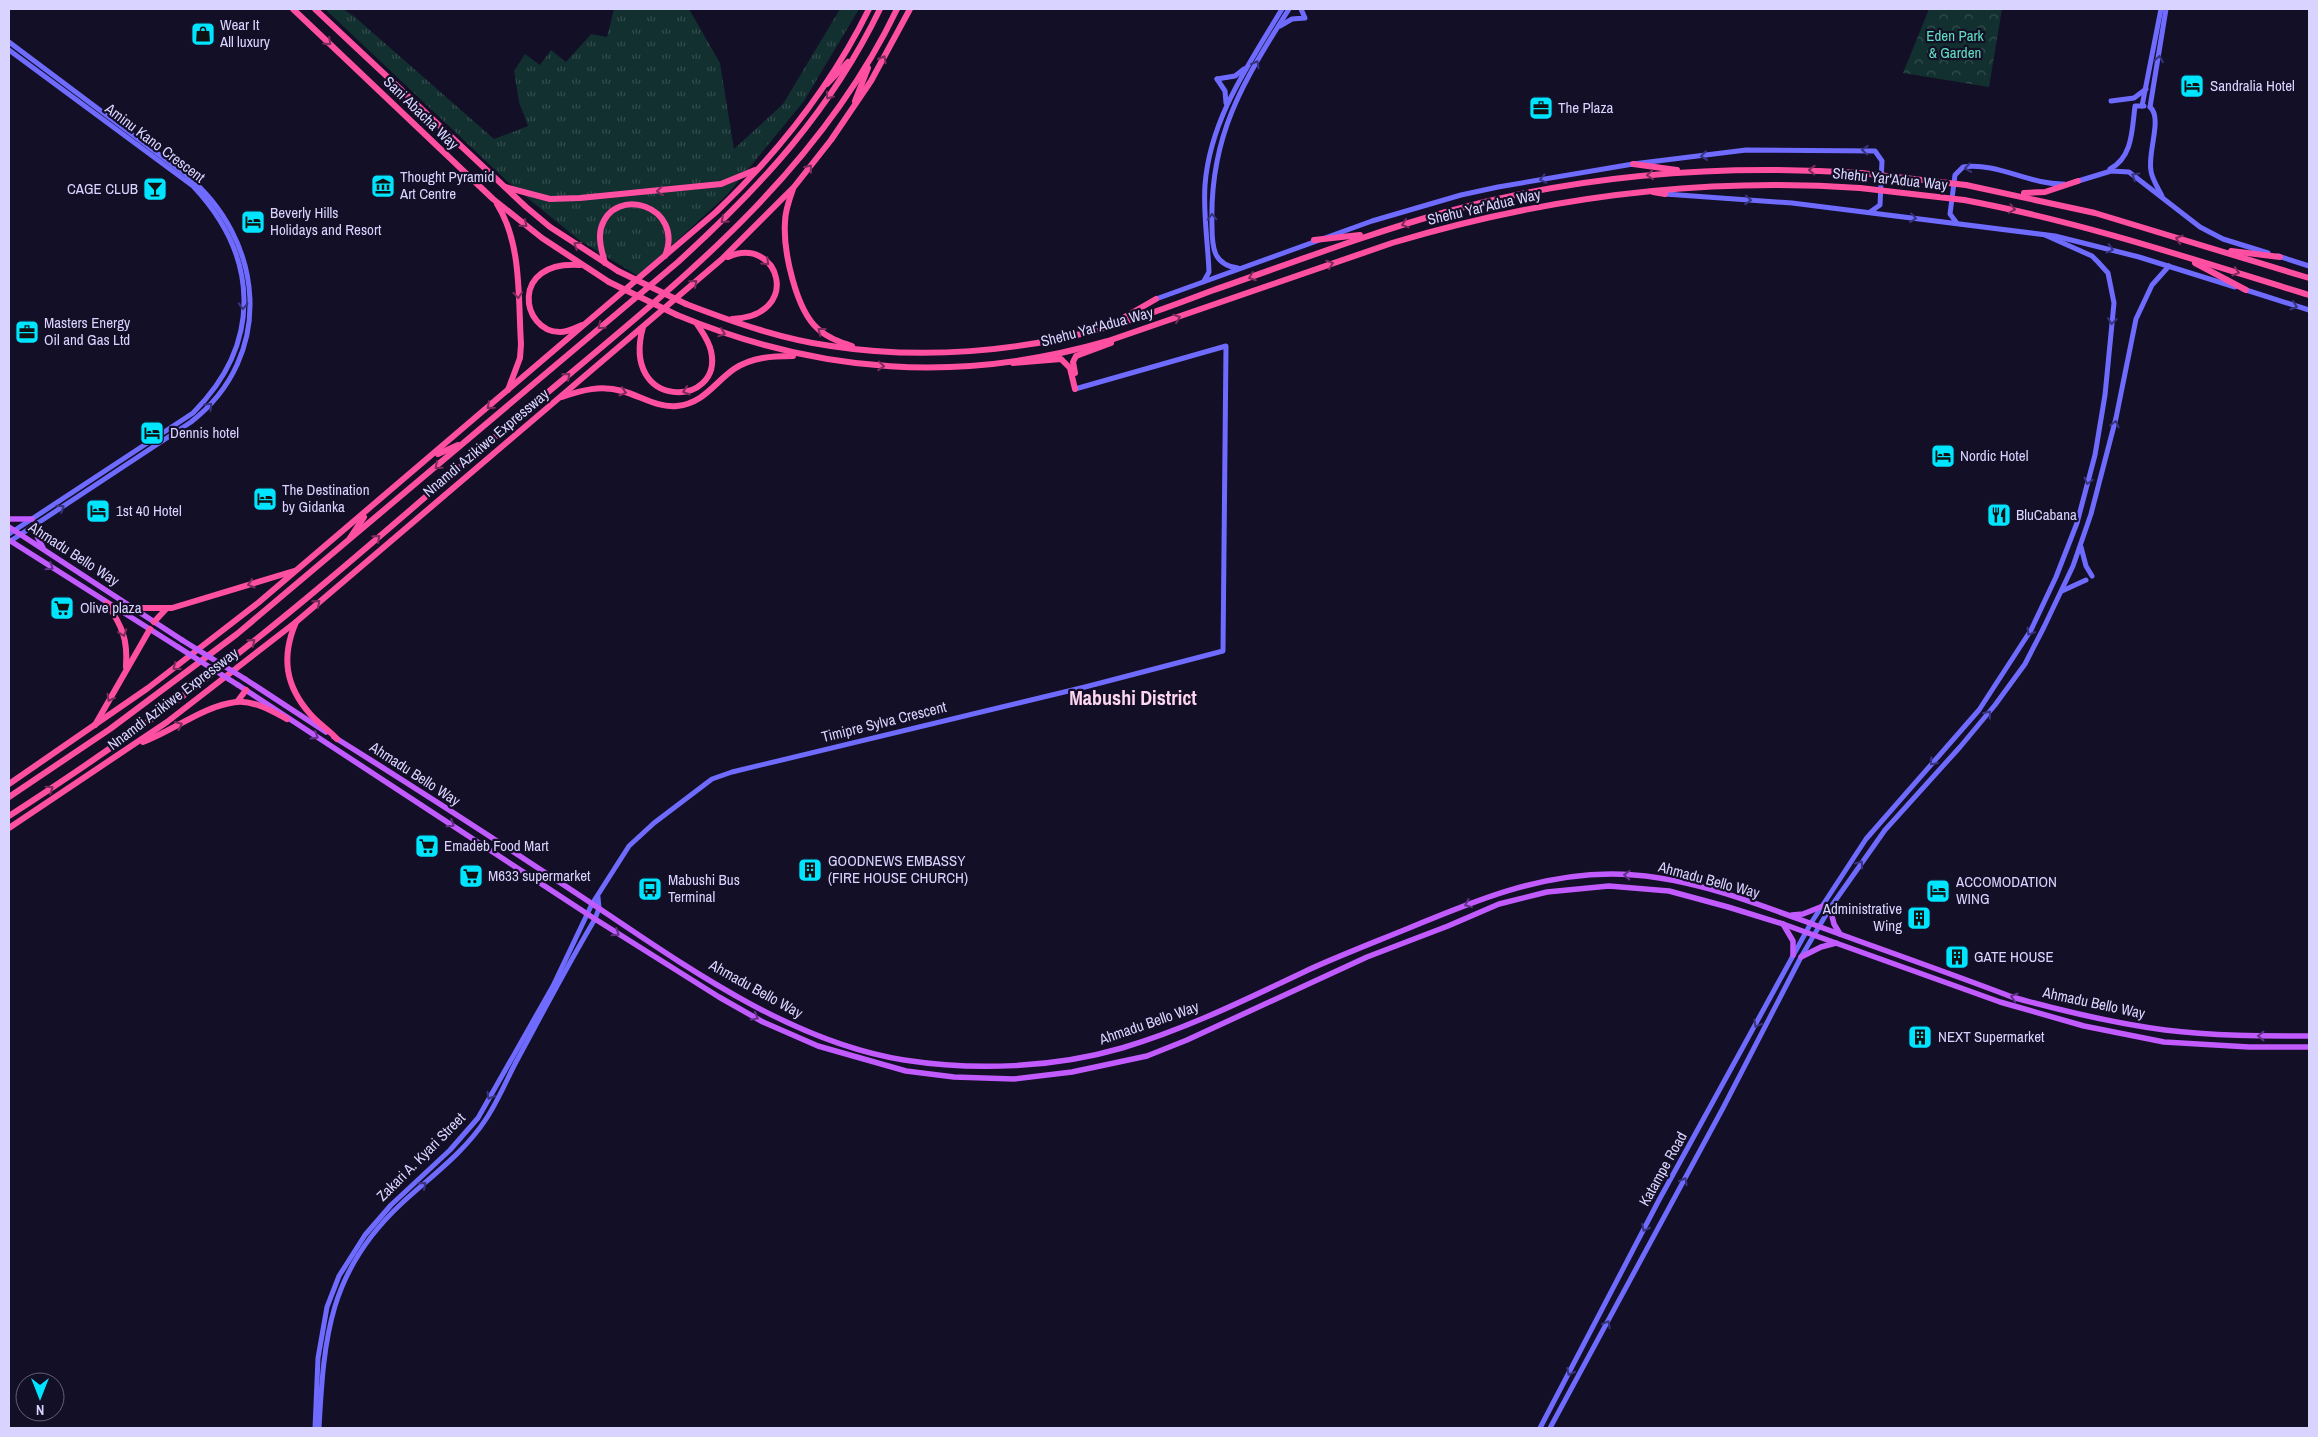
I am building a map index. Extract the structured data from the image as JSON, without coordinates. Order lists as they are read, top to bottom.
{
  "streets": {
    "highway": ["Sani Abacha Way", "Shehu Yar'Adua Way", "Nnamdi Azikiwe Expressway"],
    "main road": ["Ahmadu Bello Way"],
    "street": [
      "Aminu Kano Crescent",
      "Timipre Sylva Crescent",
      "Zakari A. Kyari Street",
      "Katampe Road"
    ]
  },
  "crossings": [
    ["Sani Abacha Way", "Shehu Yar'Adua Way"],
    ["Aminu Kano Crescent", "Ahmadu Bello Way"],
    ["Ahmadu Bello Way", "Timipre Sylva Crescent"],
    ["Ahmadu Bello Way", "Zakari A. Kyari Street"],
    ["Ahmadu Bello Way", "Katampe Road"],
    ["Timipre Sylva Crescent", "Zakari A. Kyari Street"]
  ],
  "districts": ["Mabushi District"],
  "parks": ["Eden Park & Garden"],
  "places": {
    "shop": ["Wear It All luxury"],
    "hotel": [
      "Sandralia Hotel",
      "Beverly Hills Holidays and Resort",
      "Dennis hotel",
      "Nordic Hotel",
      "The Destination by Gidanka",
      "1st 40 Hotel",
      "ACCOMODATION WING"
    ],
    "office": ["The Plaza", "Masters Energy Oil and Gas Ltd"],
    "museum": ["Thought Pyramid Art Centre"],
    "bar": ["CAGE CLUB"],
    "restaurant": ["BluCabana"],
    "supermarket": ["Olive plaza", "Emadeb Food Mart", "M633 supermarket"],
    "building": [
      "GOODNEWS EMBASSY (FIRE HOUSE CHURCH)",
      "Administrative Wing",
      "GATE HOUSE",
      "NEXT Supermarket"
    ],
    "bus stop": ["Mabushi Bus Terminal"]
  },
  "north": "bottom"
}
